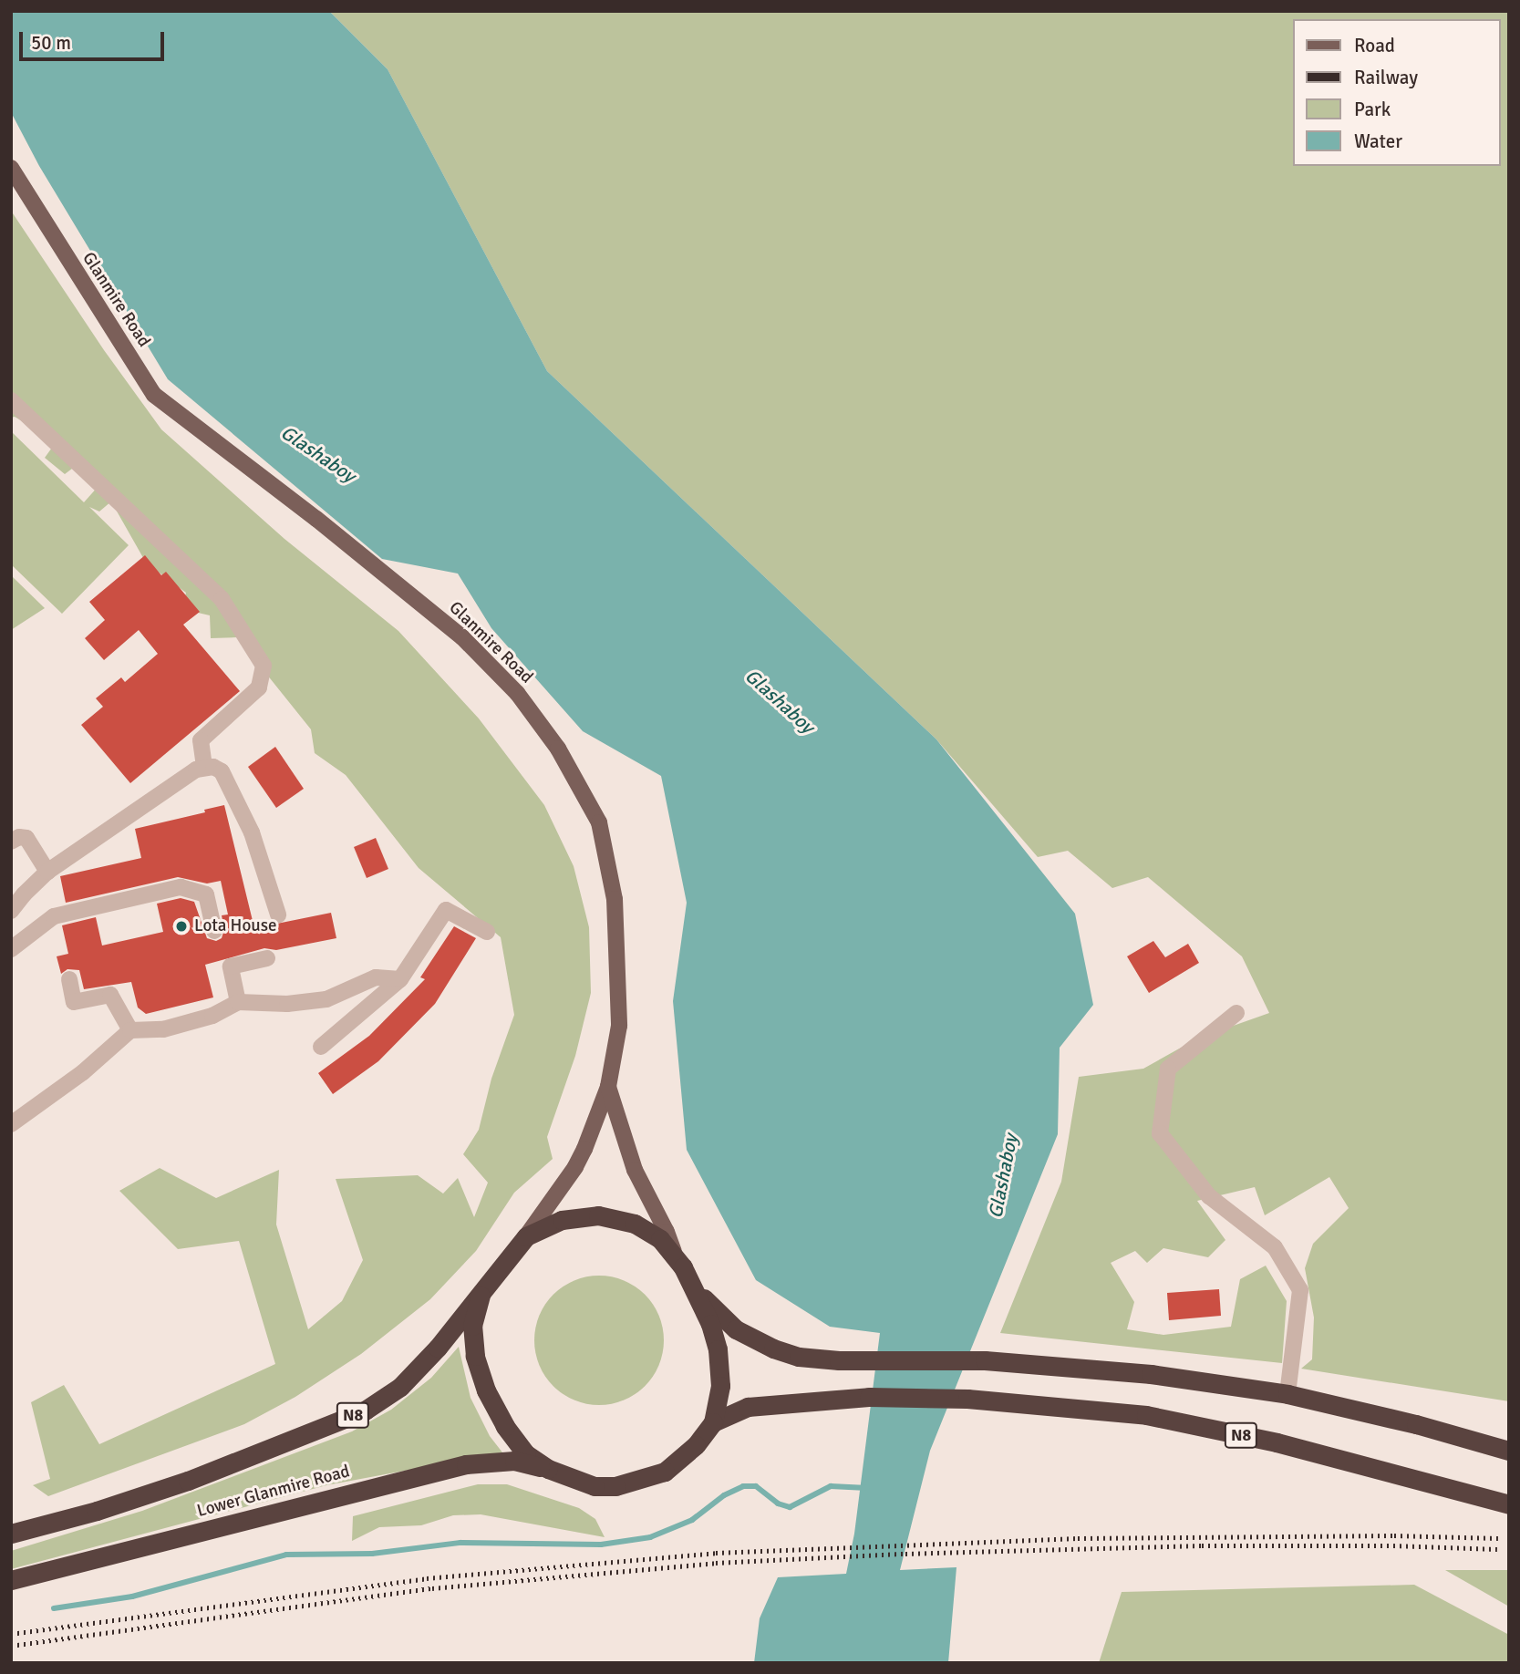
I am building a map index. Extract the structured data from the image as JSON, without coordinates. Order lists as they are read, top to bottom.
{
  "streets": {
    "highway": ["N8", "Lower Glanmire Road"],
    "main road": ["Glanmire Road"]
  },
  "crossings": [
    ["Glanmire Road", "N8"],
    ["N8", "Lower Glanmire Road"]
  ],
  "water": ["Glashaboy"],
  "places": ["Lota House"],
  "legend": [
    "Road",
    "Railway",
    "Park",
    "Water"
  ],
  "scale_bar": "50 m"
}
